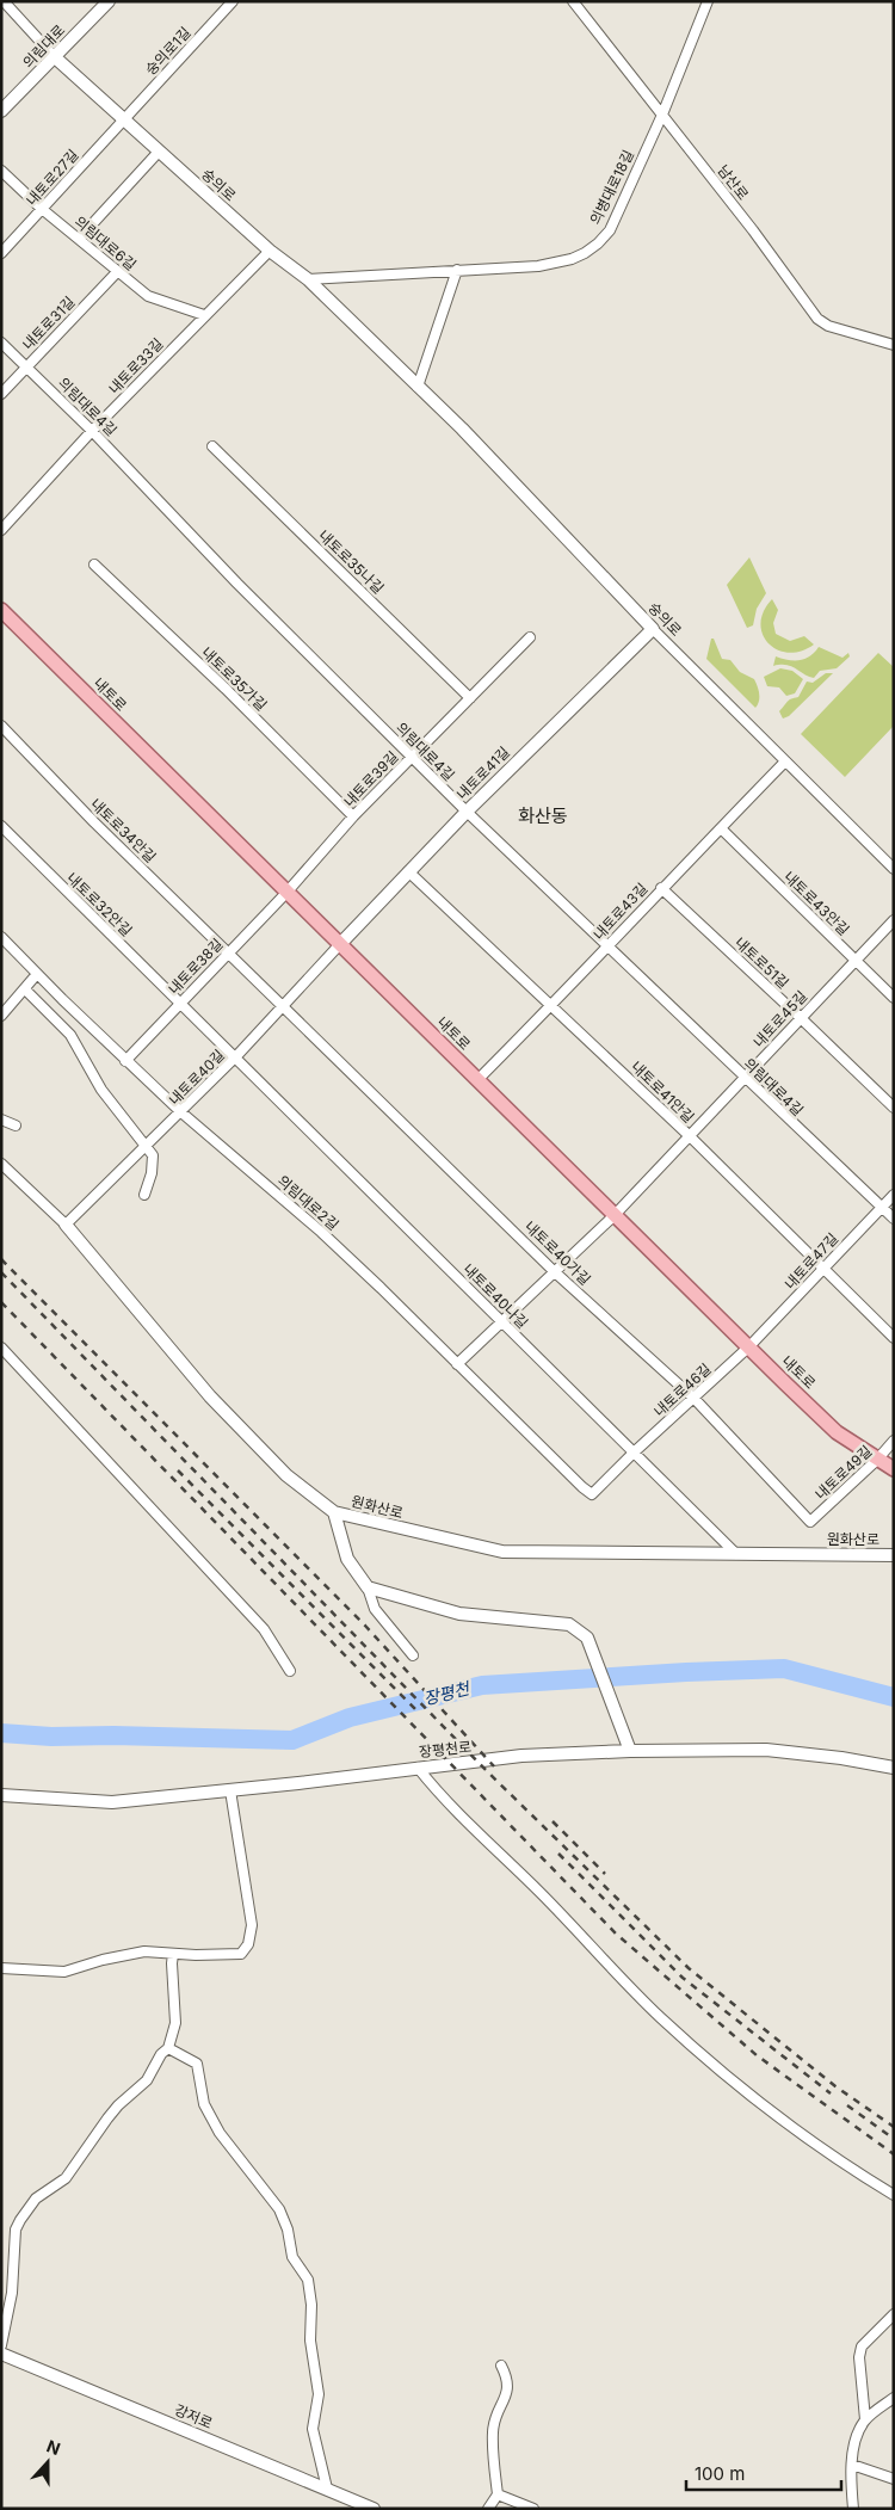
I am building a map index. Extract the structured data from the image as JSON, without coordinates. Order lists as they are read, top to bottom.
{
  "streets": {
    "main road": ["내토로"],
    "street": [
      "의림대로",
      "숭의로1길",
      "내토로27길",
      "남산로",
      "숭의로",
      "의병대로18길",
      "의림대로6길",
      "내토로31길",
      "내토로33길",
      "의림대로4길",
      "내토로35나길",
      "내토로35가길",
      "내토로41길",
      "내토로39길",
      "내토로34안길",
      "내토로43안길",
      "내토로32안길",
      "내토로43길",
      "내토로51길",
      "내토로38길",
      "내토로45길",
      "내토로40길",
      "내토로41안길",
      "의림대로2길",
      "내토로40가길",
      "내토로47길",
      "내토로40나길",
      "내토로46길",
      "내토로49길",
      "원화산로",
      "장평천로",
      "강저로"
    ]
  },
  "crossings": [
    ["의림대로", "숭의로"],
    ["숭의로1길", "내토로27길"],
    ["숭의로1길", "숭의로"],
    ["내토로27길", "숭의로"],
    ["내토로27길", "의림대로6길"],
    ["남산로", "의병대로18길"],
    ["숭의로", "의병대로18길"],
    ["숭의로", "내토로33길"],
    ["숭의로", "내토로41길"],
    ["숭의로", "내토로43길"],
    ["의림대로6길", "내토로31길"],
    ["의림대로6길", "내토로33길"],
    ["내토로31길", "의림대로4길"],
    ["내토로33길", "의림대로4길"],
    ["의림대로4길", "내토로41길"],
    ["의림대로4길", "내토로39길"],
    ["의림대로4길", "내토로43길"],
    ["의림대로4길", "내토로45길"],
    ["의림대로4길", "내토로47길"],
    ["내토로35나길", "내토로39길"],
    ["내토로35가길", "내토로39길"],
    ["내토로", "내토로41길"],
    ["내토로", "내토로39길"],
    ["내토로", "내토로43길"],
    ["내토로", "내토로38길"],
    ["내토로", "내토로45길"],
    ["내토로", "내토로40길"],
    ["내토로", "내토로47길"],
    ["내토로", "내토로46길"],
    ["내토로", "내토로49길"],
    ["내토로41길", "내토로40길"],
    ["내토로41길", "내토로41안길"],
    ["내토로39길", "내토로38길"],
    ["내토로34안길", "내토로38길"],
    ["내토로34안길", "내토로40길"],
    ["내토로34안길", "내토로40가길"],
    ["내토로43안길", "내토로43길"],
    ["내토로43안길", "내토로45길"],
    ["내토로32안길", "내토로38길"],
    ["내토로32안길", "내토로40길"],
    ["내토로32안길", "내토로40나길"],
    ["내토로43길", "내토로51길"],
    ["내토로43길", "내토로41안길"],
    ["내토로51길", "내토로45길"],
    ["내토로38길", "의림대로2길"],
    ["내토로45길", "내토로41안길"],
    ["내토로45길", "의림대로2길"],
    ["내토로45길", "내토로40가길"],
    ["내토로45길", "내토로40나길"],
    ["내토로40길", "의림대로2길"],
    ["내토로40길", "내토로40가길"],
    ["내토로40길", "내토로40나길"],
    ["내토로40길", "원화산로"],
    ["내토로41안길", "내토로47길"],
    ["의림대로2길", "내토로46길"],
    ["내토로40가길", "내토로46길"],
    ["내토로40가길", "내토로49길"],
    ["내토로47길", "내토로46길"],
    ["내토로40나길", "내토로46길"],
    ["내토로40나길", "원화산로"]
  ],
  "districts": ["화산동"],
  "water": ["장평천"],
  "scale_bar": "100 m",
  "north": "top"
}
